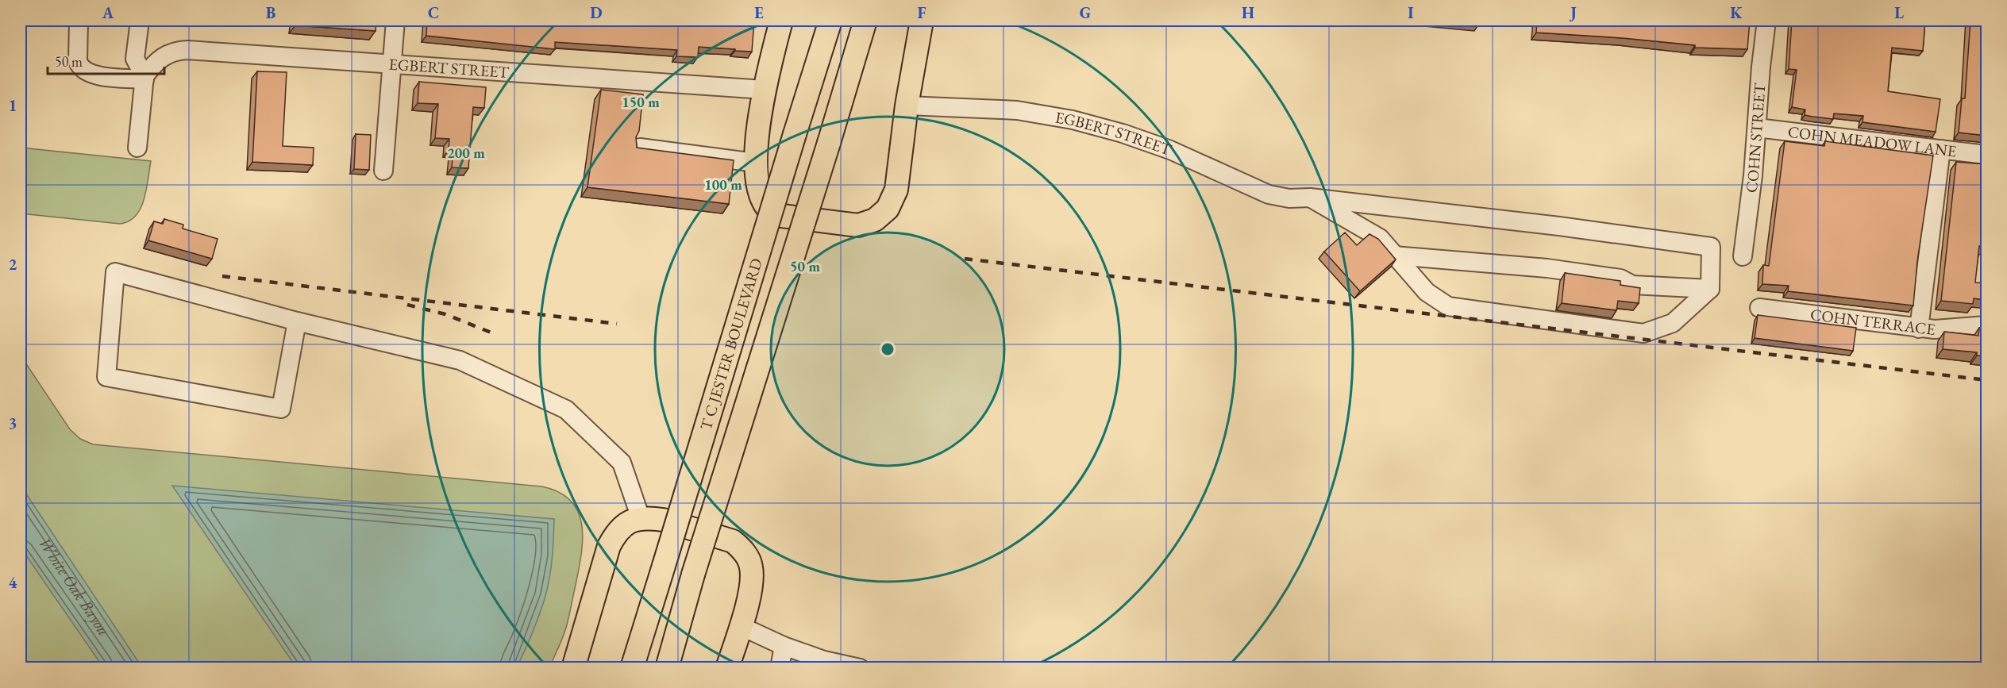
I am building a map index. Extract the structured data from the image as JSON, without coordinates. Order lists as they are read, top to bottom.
{
  "streets": {
    "main road": ["T C JESTER BOULEVARD"],
    "street": [
      "EGBERT STREET",
      "COHN STREET",
      "COHN MEADOW LANE",
      "COHN TERRACE"
    ]
  },
  "crossings": [
    ["COHN STREET", "COHN MEADOW LANE"]
  ],
  "water": ["White Oak Bayou"],
  "scale_bar": "50 m",
  "grid": {
    "columns": [
      "A",
      "B",
      "C",
      "D",
      "E",
      "F",
      "G",
      "H",
      "I",
      "J",
      "K",
      "L"
    ],
    "rows": [
      "1",
      "2",
      "3",
      "4"
    ]
  },
  "rings": [
    "150 m",
    "200 m",
    "100 m",
    "50 m"
  ]
}
